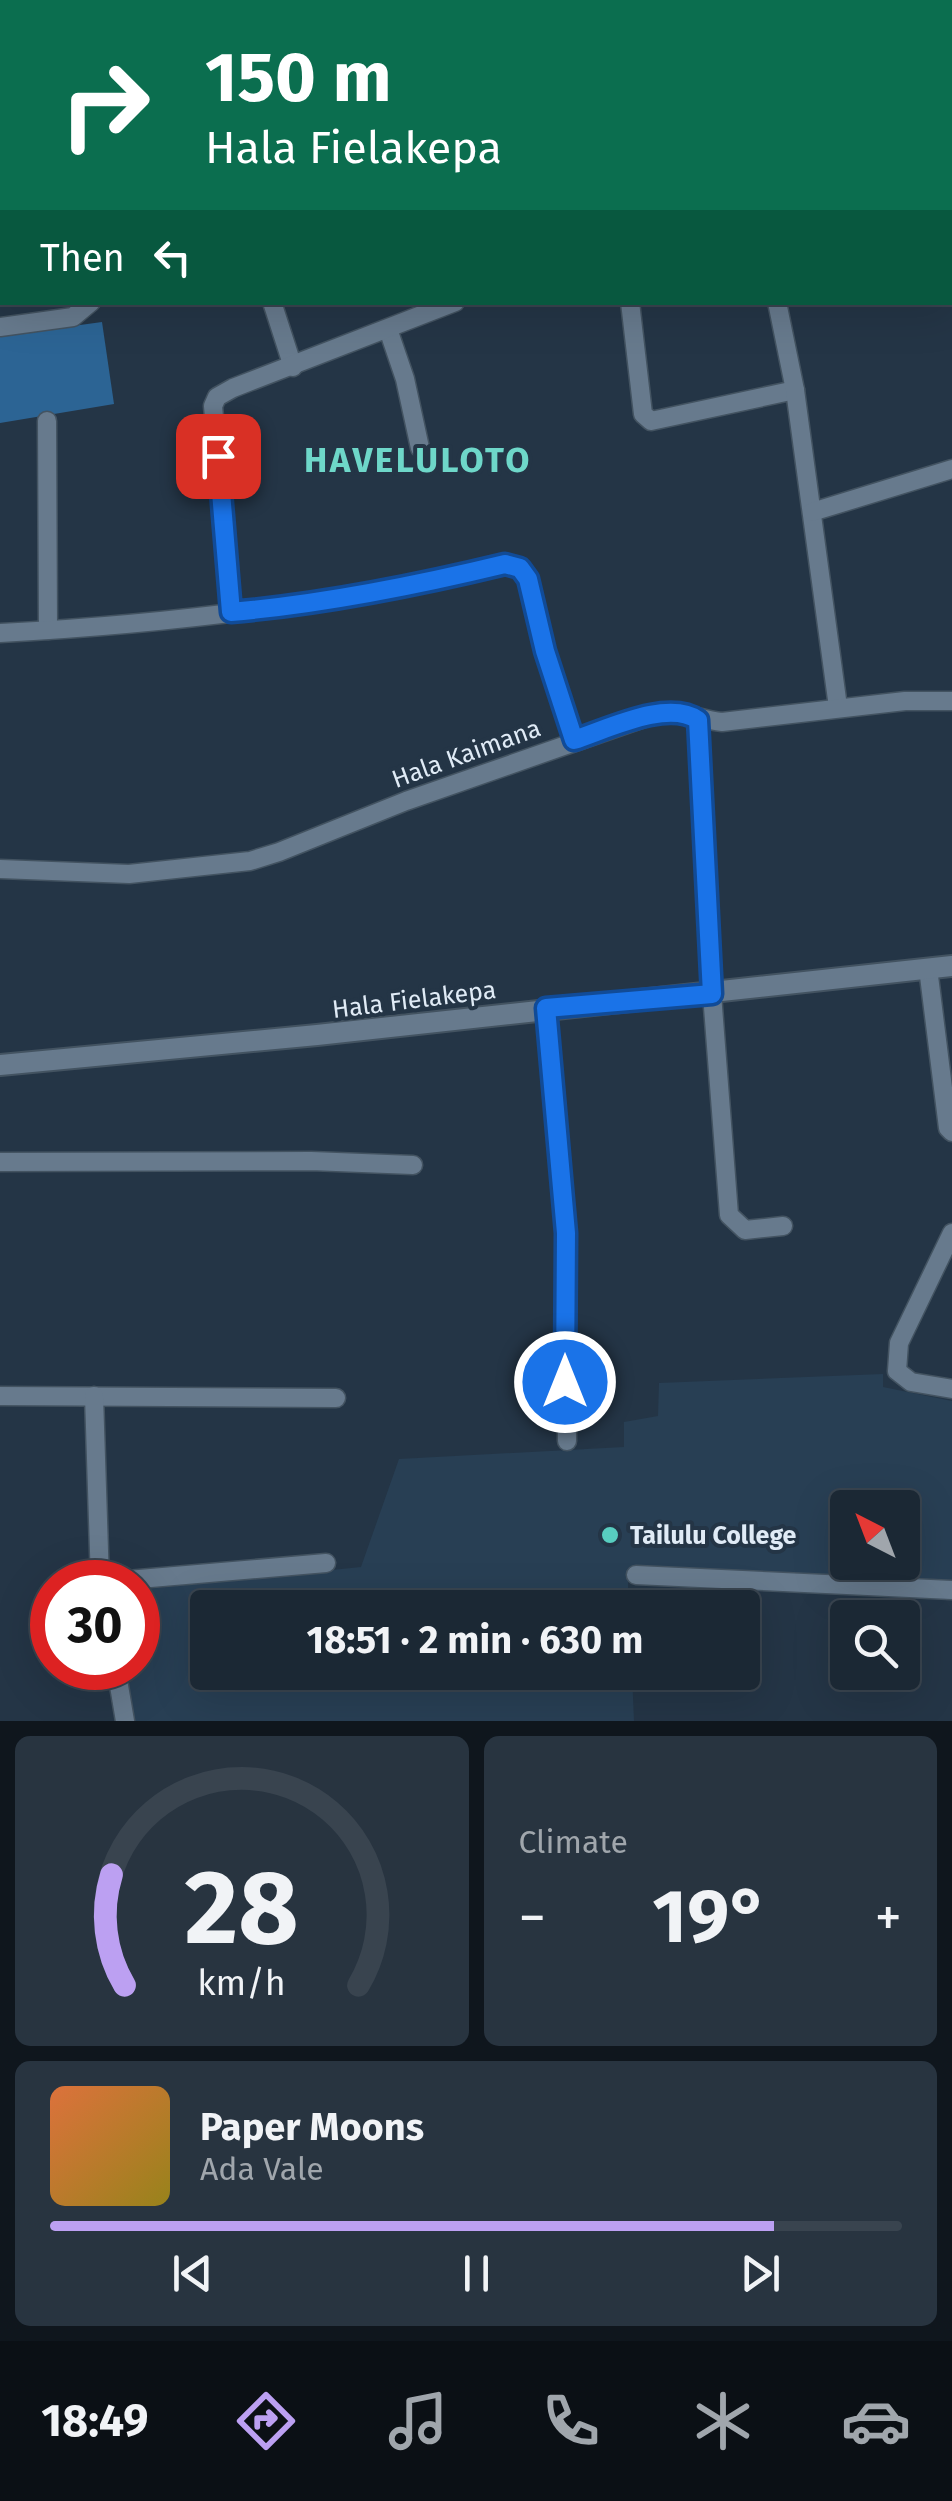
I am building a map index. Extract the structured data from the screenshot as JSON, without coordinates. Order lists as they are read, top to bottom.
{
  "streets": {
    "street": ["Hala Kaimana", "Hala Fielakepa"]
  },
  "districts": ["HAVELULOTO"],
  "places": ["Tailulu College"],
  "north": "top left",
  "page": {
    "turn": ["150 m", "Hala Fielakepa"],
    "then": "Then",
    "limit": "30",
    "trip": "18:51 · 2 min · 630 m",
    "tile": "Climate",
    "heat": ["−", "19°", "+"],
    "song": ["Paper Moons", "Ada Vale"],
    "tabs": "18:49",
    "gauge": ["28", "km/h"]
  }
}
